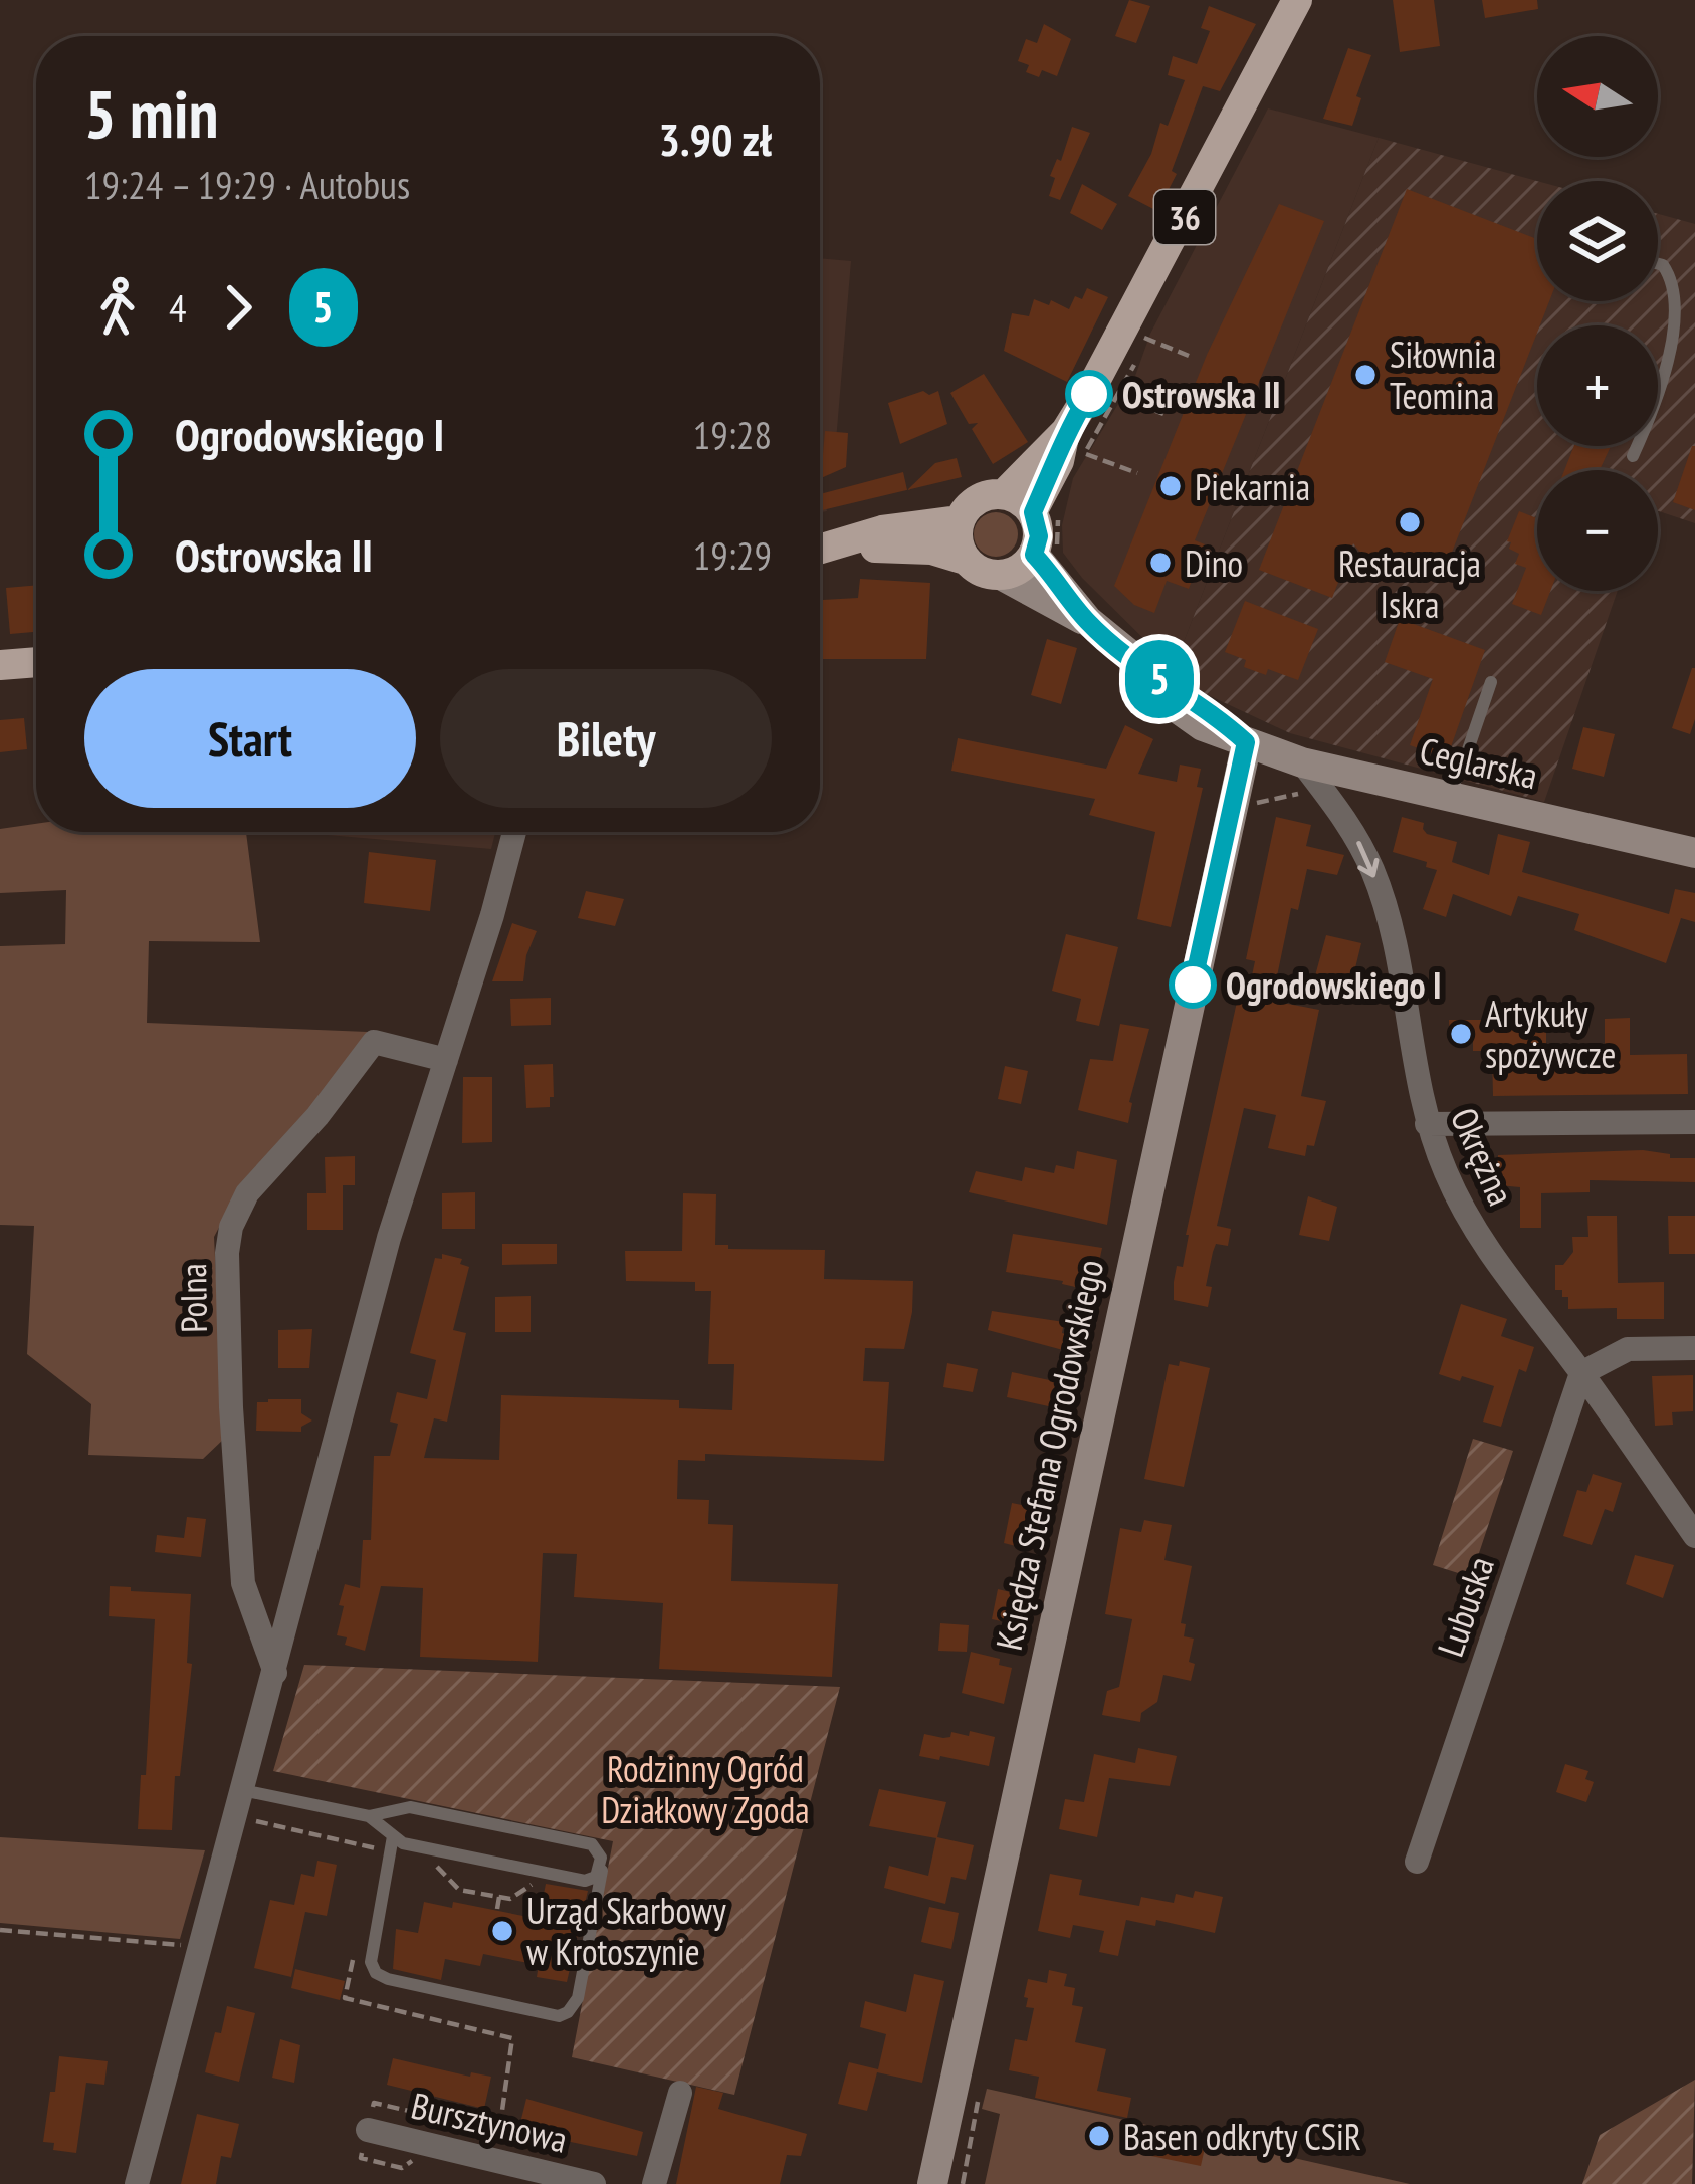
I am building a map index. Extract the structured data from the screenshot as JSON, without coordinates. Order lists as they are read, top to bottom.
{
  "streets": {
    "main road": ["36"],
    "street": [
      "Ceglarska",
      "Okrężna",
      "Polna",
      "Księdza Stefana Ogrodowskiego",
      "Lubuska",
      "Bursztynowa"
    ]
  },
  "crossings": [
    ["36", "Ceglarska"],
    ["Ceglarska", "Okrężna"],
    ["Ceglarska", "Księdza Stefana Ogrodowskiego"],
    ["Okrężna", "Lubuska"]
  ],
  "one_way": ["Okrężna"],
  "parks": ["Rodzinny Ogród Działkowy Zgoda"],
  "places": [
    "Siłownia Teomina",
    "Ostrowska II",
    "Piekarnia",
    "Restauracja Iskra",
    "Dino",
    "Ogrodowskiego I",
    "Artykuły spożywcze",
    "Urząd Skarbowy w Krotoszynie",
    "Basen odkryty CSiR"
  ],
  "lines": ["bus line 5"],
  "north": "left",
  "page": {
    "on_map": "5",
    "map_buttons": ["+", "−"],
    "heading": ["5 min", "19:24 – 19:29 · Autobus", "3.90 zł"],
    "legs": ["4", "5"],
    "list": [
      {
        "name": "Ogrodowskiego I",
        "value": "19:28"
      },
      {
        "name": "Ostrowska II",
        "value": "19:29"
      }
    ],
    "buttons": ["Start", "Bilety"]
  }
}
